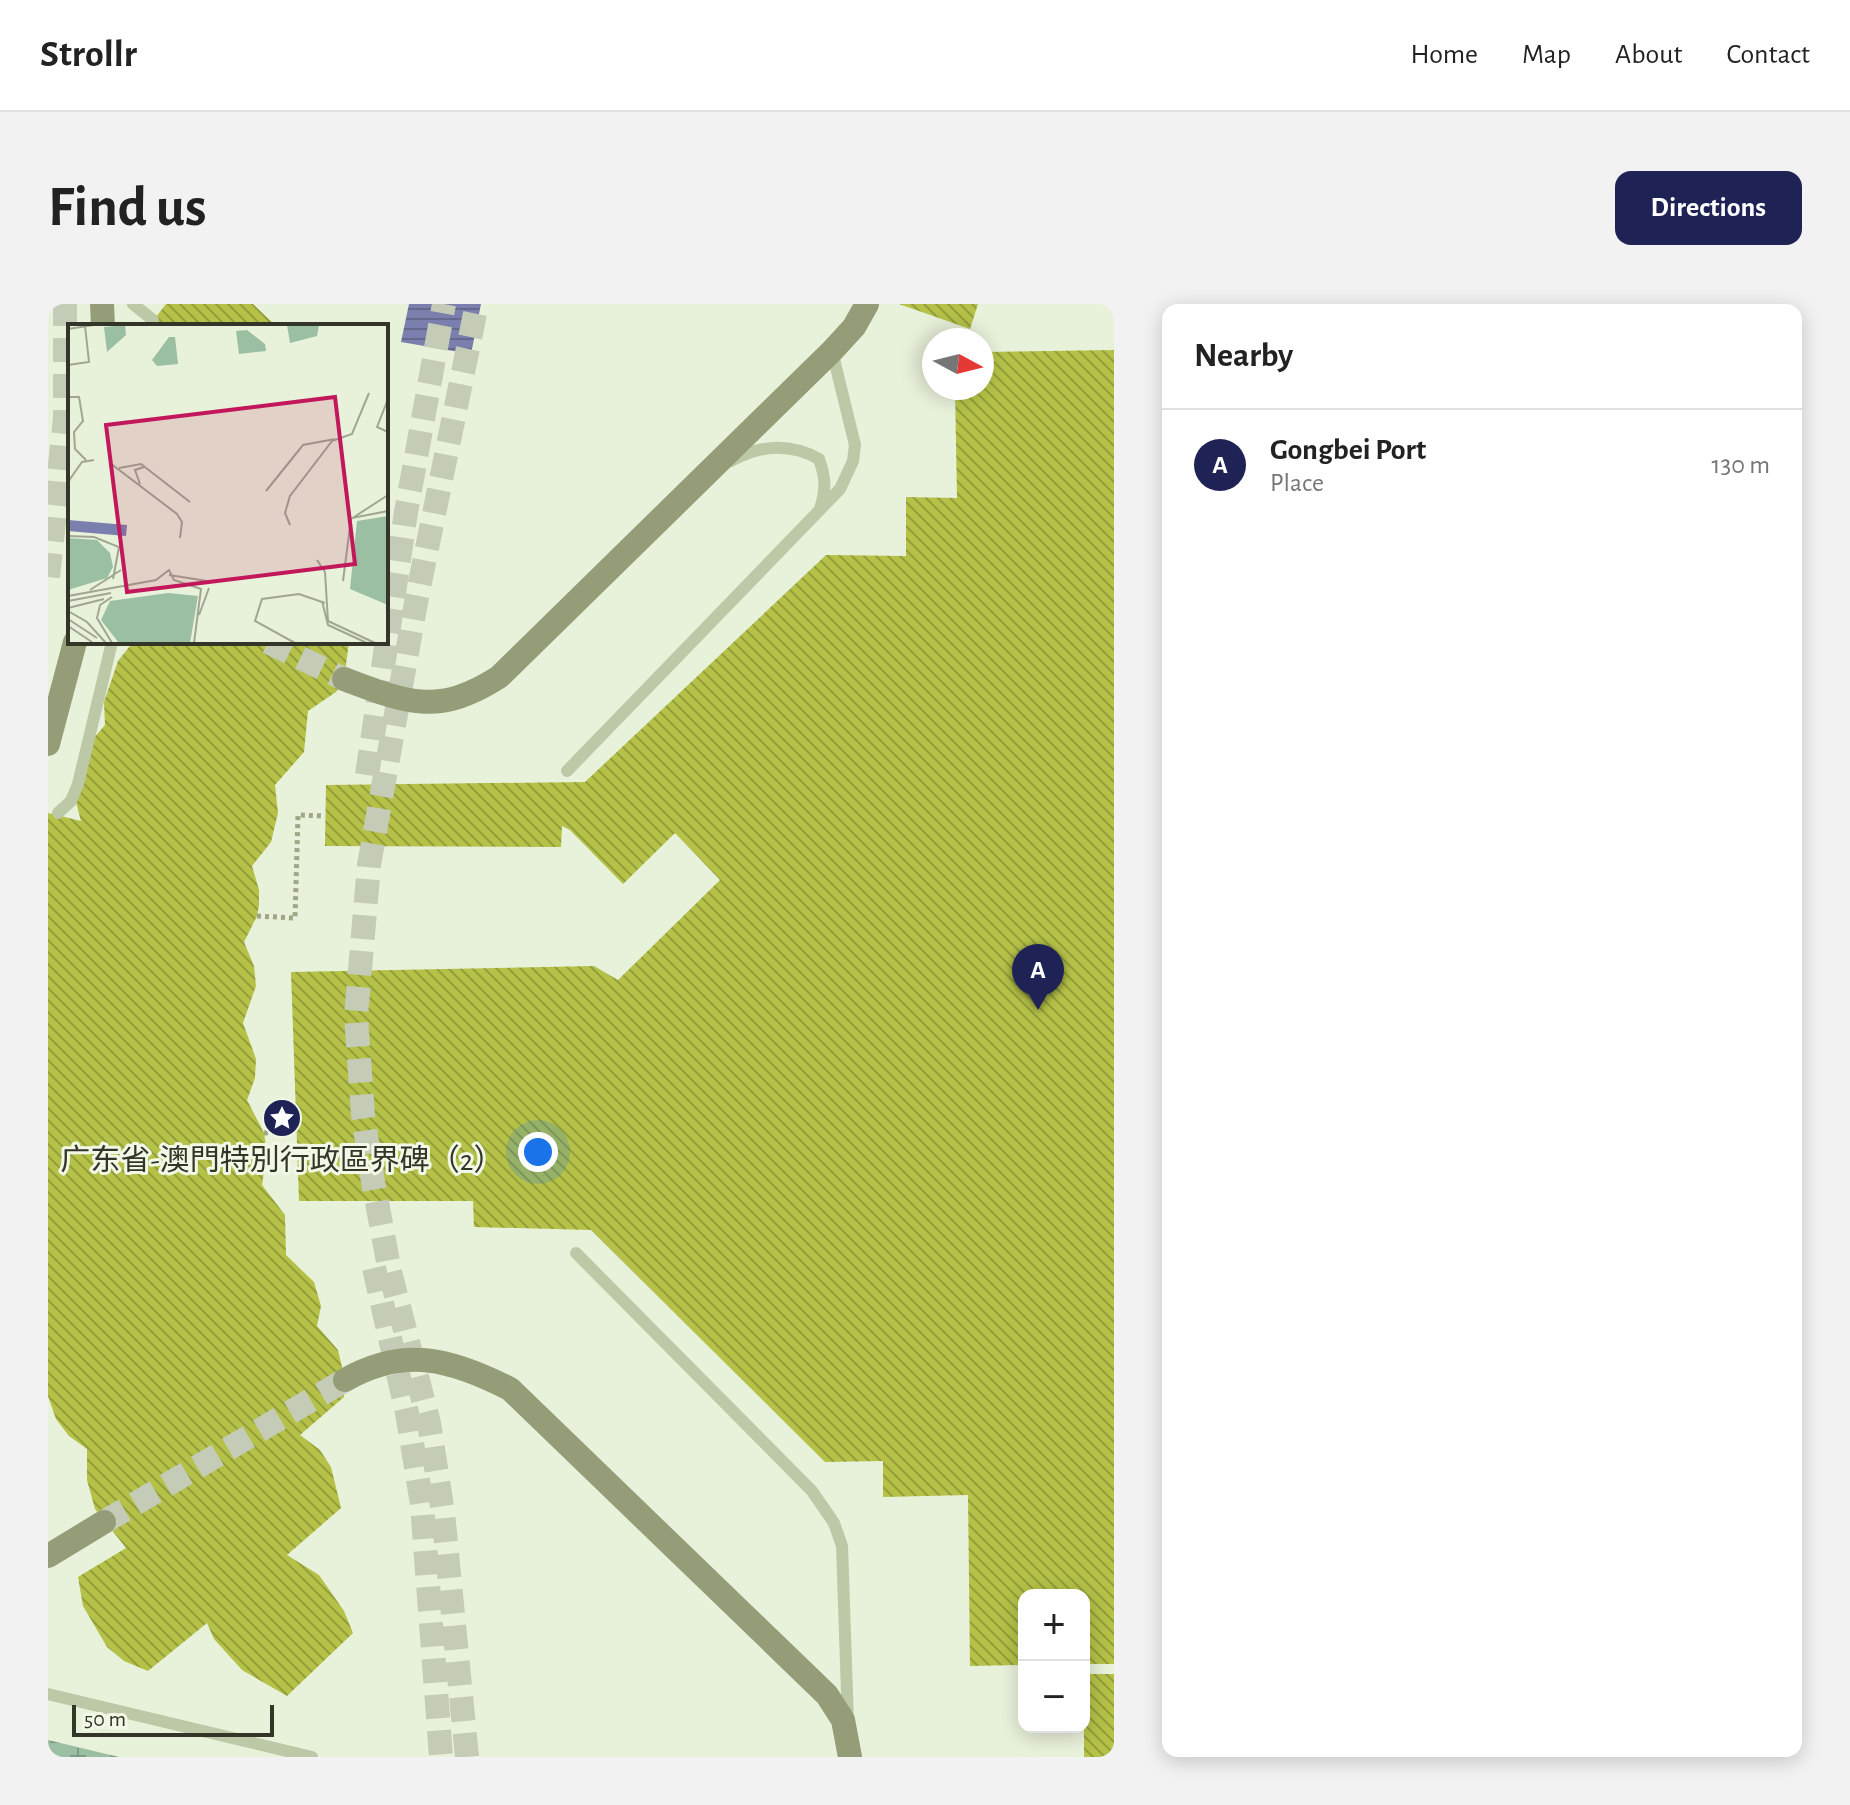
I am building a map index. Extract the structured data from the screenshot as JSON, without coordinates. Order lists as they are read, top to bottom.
{
  "places": {
    "place": ["广东省-澳門特別行政區界碑（2）"]
  },
  "scale_bar": "50 m",
  "north": "right",
  "page": {
    "header": "Strollr",
    "nav": [
      "Home",
      "Map",
      "About",
      "Contact"
    ],
    "buttons": "Directions",
    "title": "Find us",
    "heading": "Nearby",
    "list": [
      {
        "mark": "A",
        "name": "Gongbei Port",
        "note": "Place",
        "value": "130 m"
      }
    ],
    "pins": "A",
    "map_buttons": ["+", "−"],
    "scale": "50 m"
  }
}
